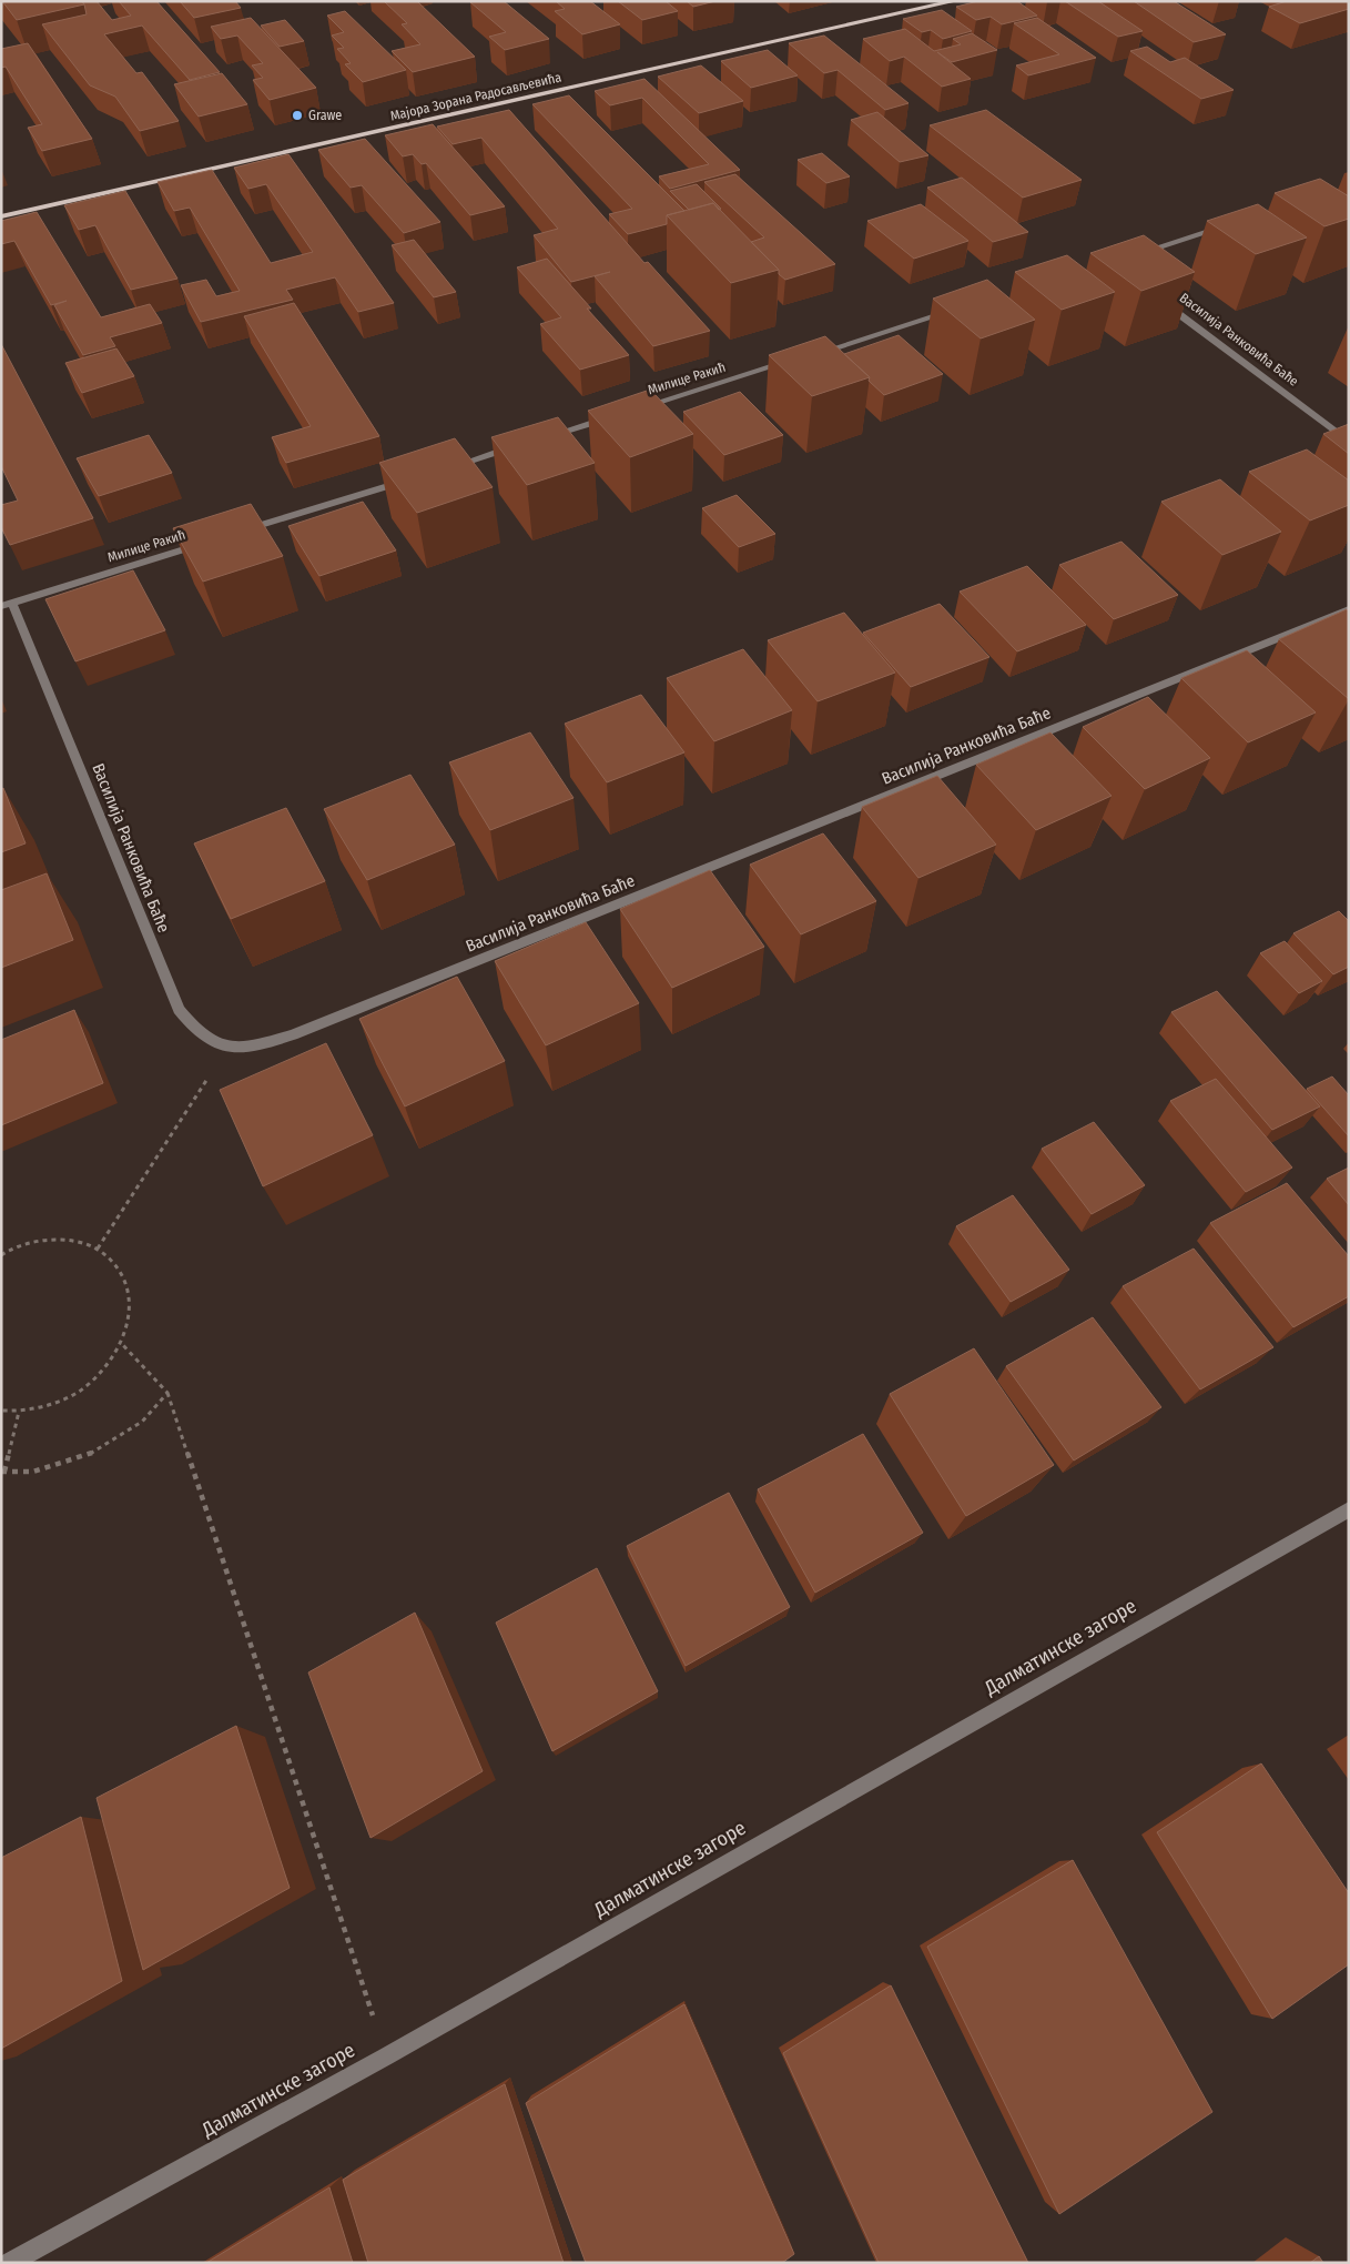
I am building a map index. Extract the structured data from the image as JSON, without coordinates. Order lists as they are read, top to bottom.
{
  "streets": {
    "main road": ["Мајора Зорана Радосављевића"],
    "street": ["Василија Ранковића Баће", "Милице Ракић", "Далматинске загоре"]
  },
  "crossings": [
    ["Василија Ранковића Баће", "Милице Ракић"]
  ],
  "places": ["Grawe"]
}
